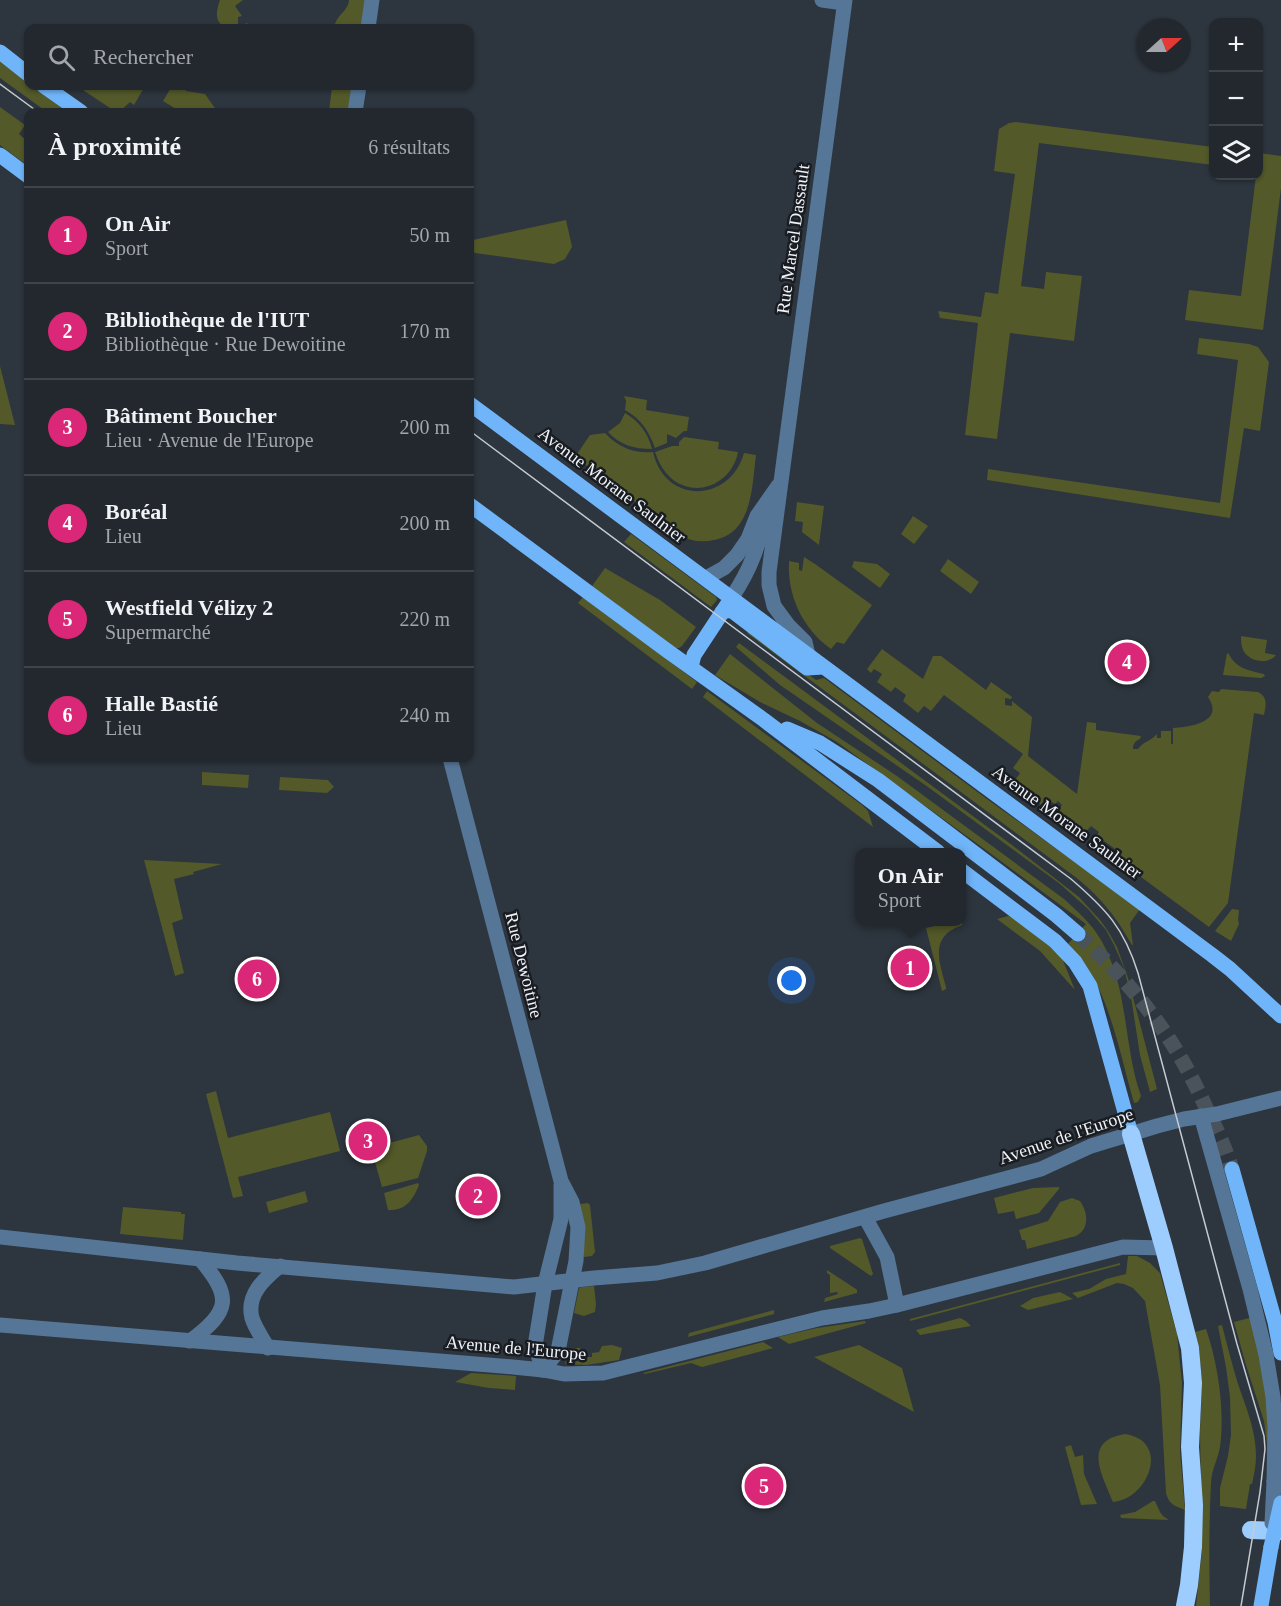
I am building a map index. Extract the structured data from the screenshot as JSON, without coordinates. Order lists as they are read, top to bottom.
{
  "streets": {
    "main road": ["Avenue Morane Saulnier"],
    "street": ["Rue Marcel Dassault", "Rue Dewoitine", "Avenue de l'Europe"]
  },
  "crossings": [
    ["Rue Marcel Dassault", "Avenue Morane Saulnier"],
    ["Rue Dewoitine", "Avenue de l'Europe"]
  ],
  "north": "right",
  "page": {
    "map_buttons": ["+", "−"],
    "search": "Rechercher",
    "heading": ["À proximité", "6 résultats"],
    "list": [
      {
        "mark": "1",
        "name": "On Air",
        "note": "Sport",
        "value": "50 m"
      },
      {
        "mark": "2",
        "name": "Bibliothèque de l'IUT",
        "note": "Bibliothèque · Rue Dewoitine",
        "value": "170 m"
      },
      {
        "mark": "3",
        "name": "Bâtiment Boucher",
        "note": "Lieu · Avenue de l'Europe",
        "value": "200 m"
      },
      {
        "mark": "4",
        "name": "Boréal",
        "note": "Lieu",
        "value": "200 m"
      },
      {
        "mark": "5",
        "name": "Westfield Vélizy 2",
        "note": "Supermarché",
        "value": "220 m"
      },
      {
        "mark": "6",
        "name": "Halle Bastié",
        "note": "Lieu",
        "value": "240 m"
      }
    ],
    "pins": [
      "4",
      "1",
      "6",
      "3",
      "2",
      "5"
    ],
    "popup": ["On Air", "Sport"]
  }
}
